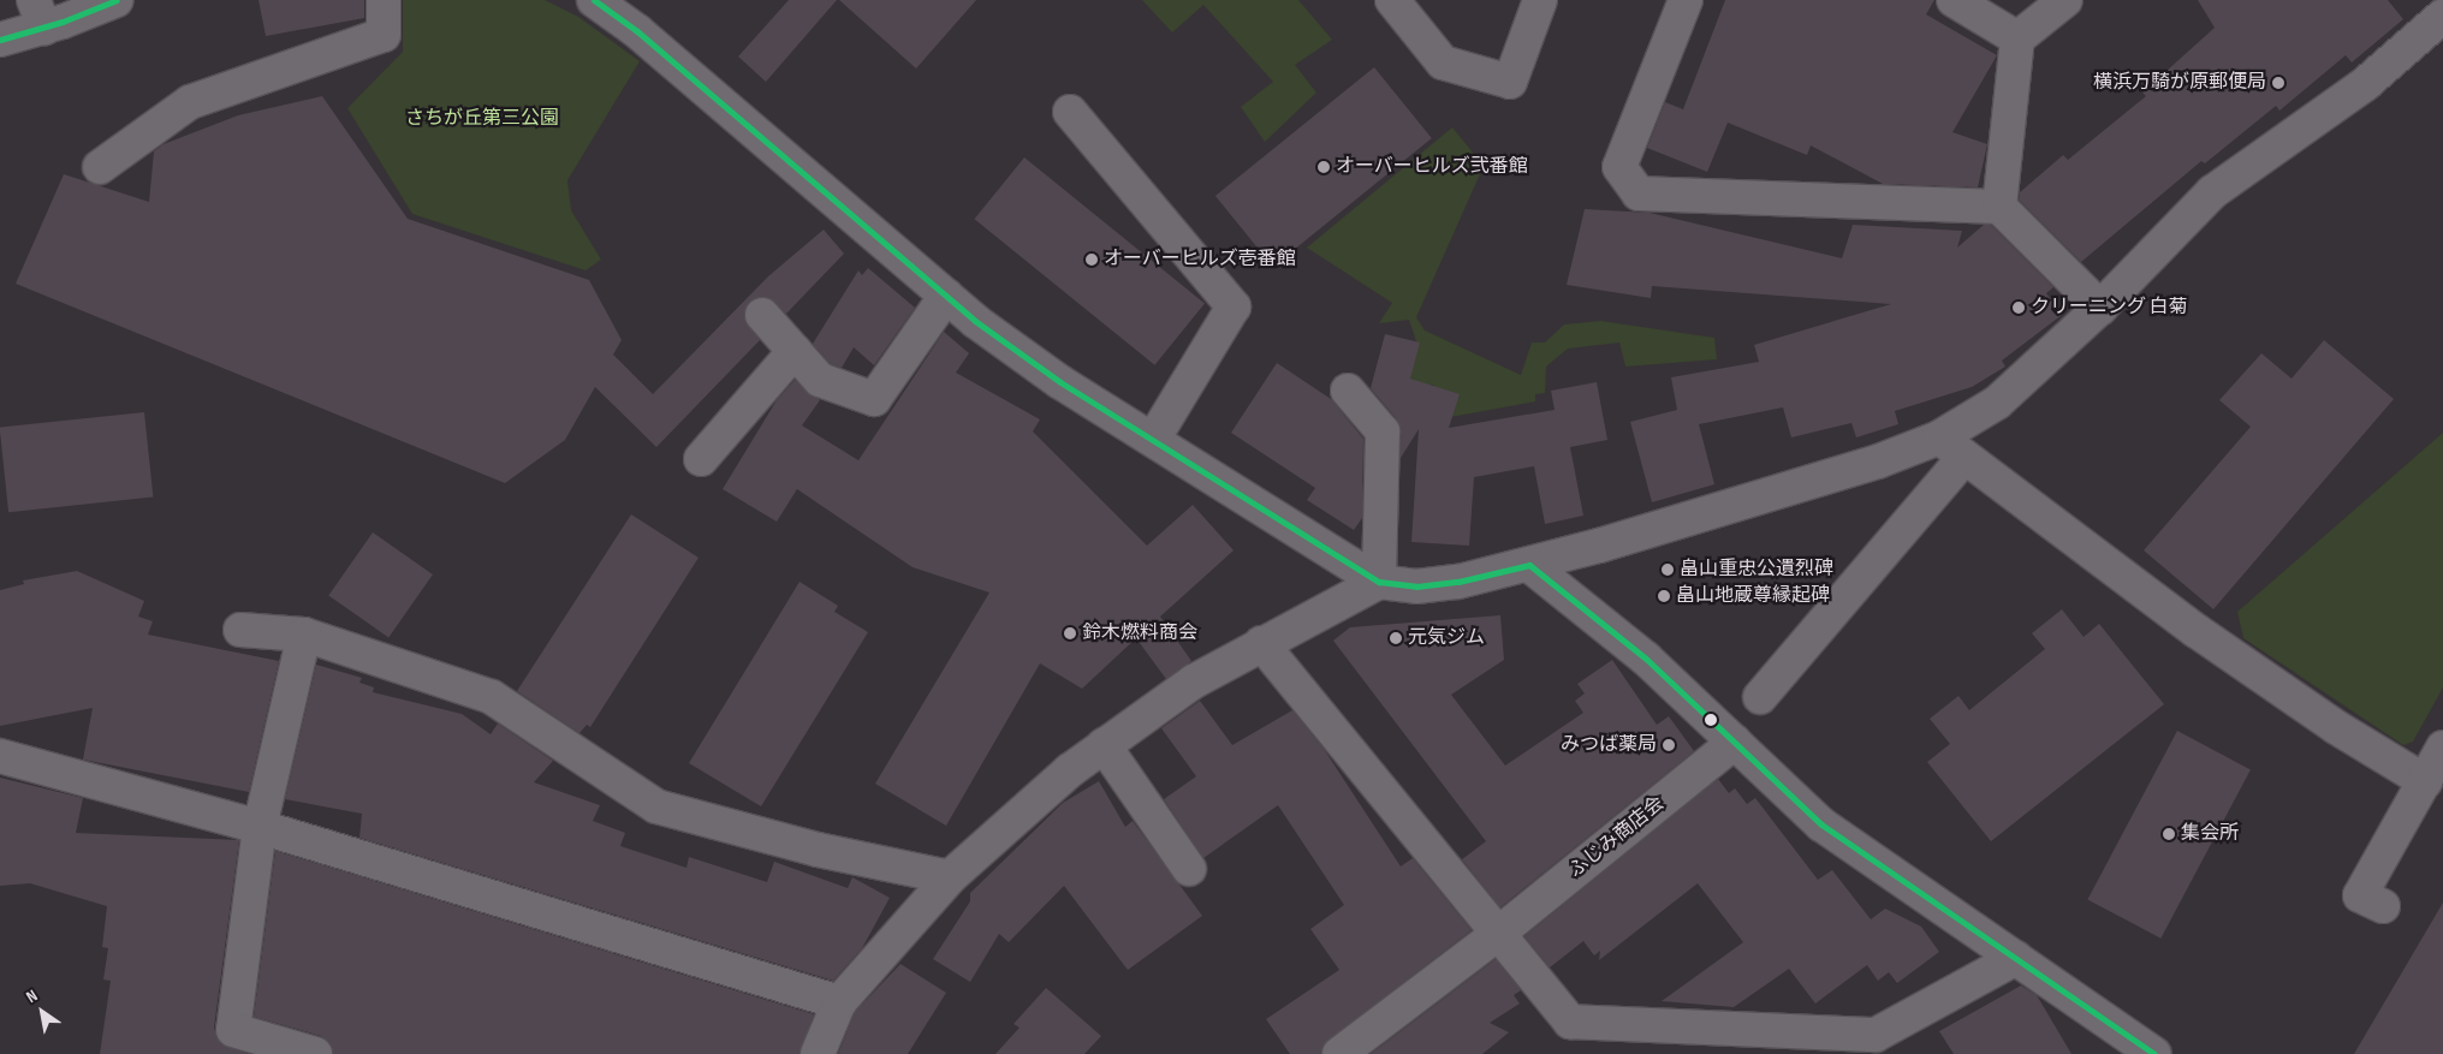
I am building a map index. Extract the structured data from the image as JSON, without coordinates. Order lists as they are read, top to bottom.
{
  "streets": {
    "street": ["ふじみ商店会"]
  },
  "parks": ["さちが丘第三公園"],
  "places": [
    "横浜万騎が原郵便局",
    "オーバーヒルズ弐番館",
    "オーバーヒルズ壱番館",
    "クリーニング 白菊",
    "畠山重忠公遺烈碑",
    "畠山地蔵尊縁起碑",
    "鈴木燃料商会",
    "元気ジム",
    "みつば薬局",
    "集会所"
  ],
  "north": "top left"
}
